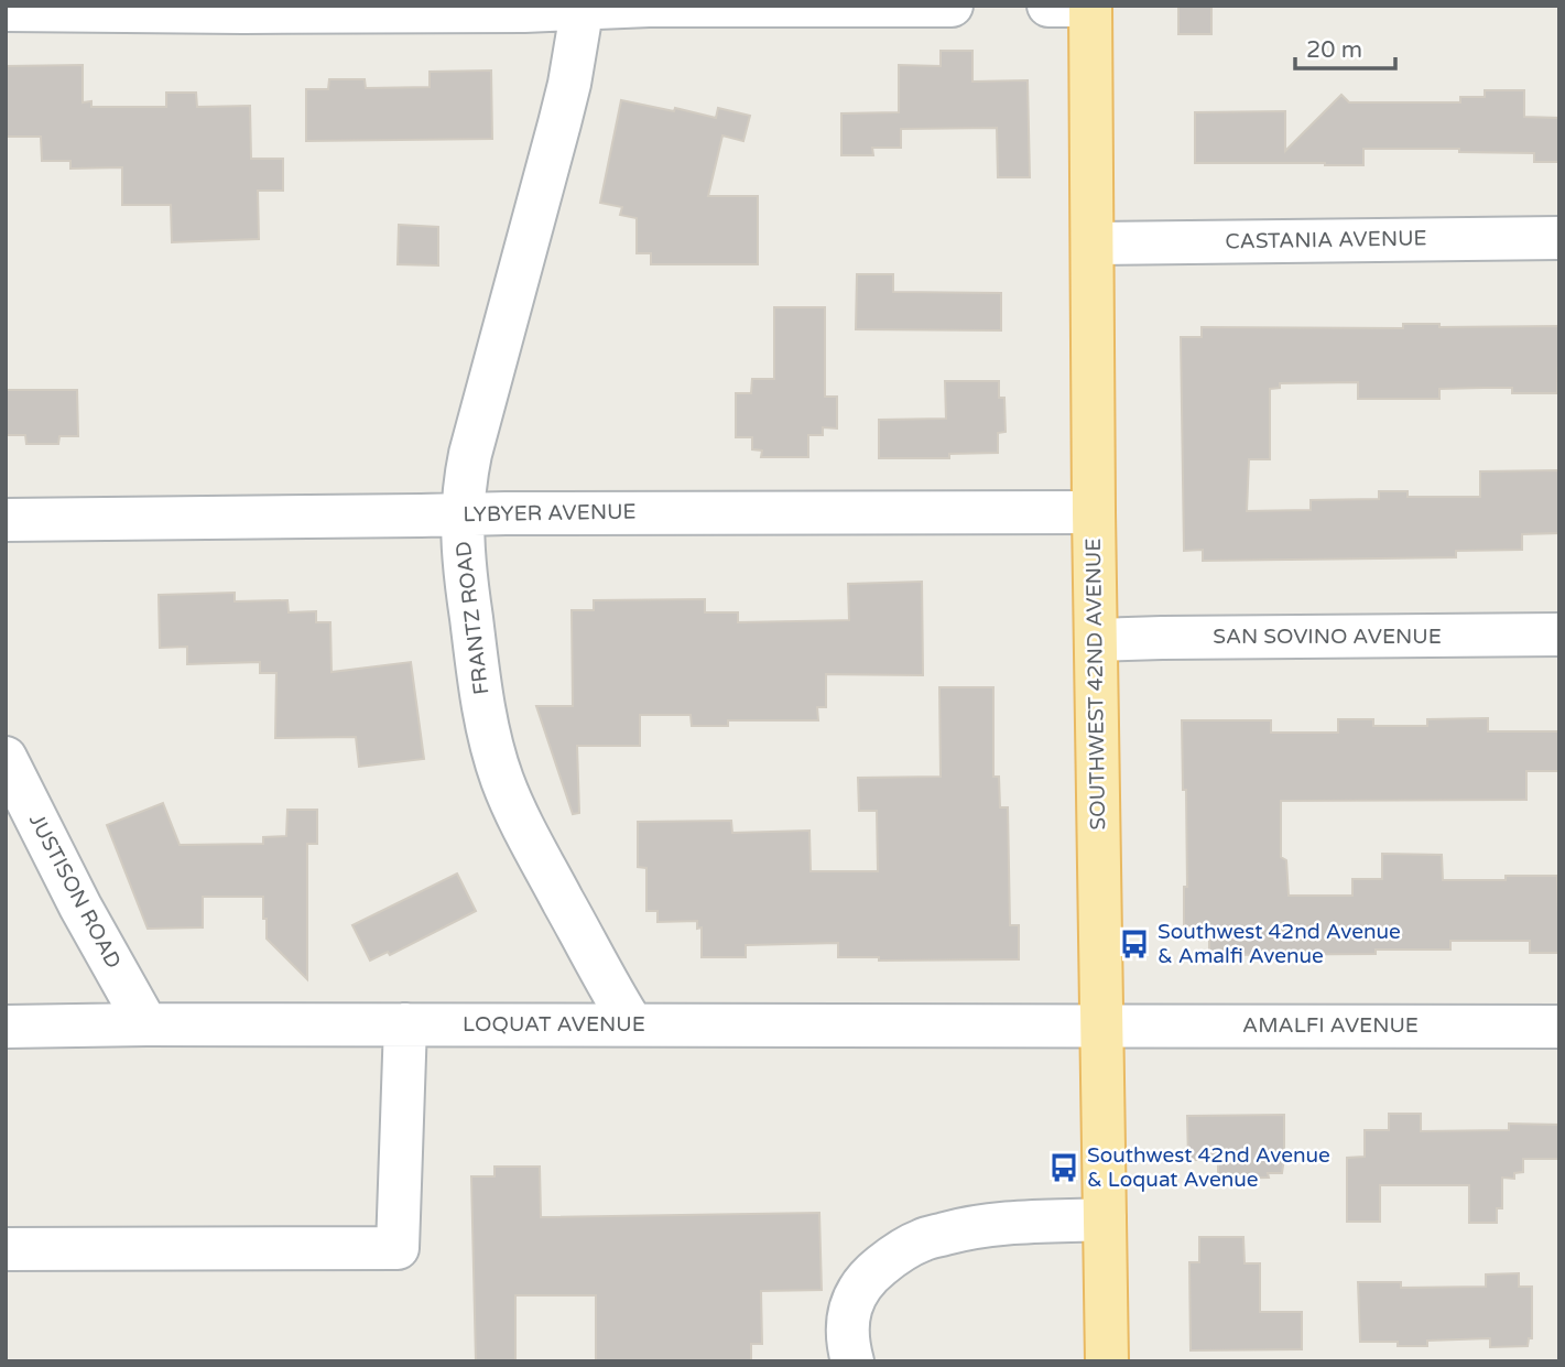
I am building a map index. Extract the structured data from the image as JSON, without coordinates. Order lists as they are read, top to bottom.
{
  "streets": {
    "main road": ["SOUTHWEST 42ND AVENUE"],
    "street": [
      "CASTANIA AVENUE",
      "LYBYER AVENUE",
      "FRANTZ ROAD",
      "SAN SOVINO AVENUE",
      "JUSTISON ROAD",
      "LOQUAT AVENUE",
      "AMALFI AVENUE"
    ]
  },
  "crossings": [
    ["CASTANIA AVENUE", "SOUTHWEST 42ND AVENUE"],
    ["LYBYER AVENUE", "FRANTZ ROAD"],
    ["LYBYER AVENUE", "SOUTHWEST 42ND AVENUE"],
    ["FRANTZ ROAD", "LOQUAT AVENUE"],
    ["SAN SOVINO AVENUE", "SOUTHWEST 42ND AVENUE"],
    ["SOUTHWEST 42ND AVENUE", "LOQUAT AVENUE"],
    ["SOUTHWEST 42ND AVENUE", "AMALFI AVENUE"],
    ["JUSTISON ROAD", "LOQUAT AVENUE"],
    ["LOQUAT AVENUE", "AMALFI AVENUE"]
  ],
  "places": {
    "bus stop": ["Southwest 42nd Avenue & Amalfi Avenue", "Southwest 42nd Avenue & Loquat Avenue"]
  },
  "scale_bar": "20 m"
}
